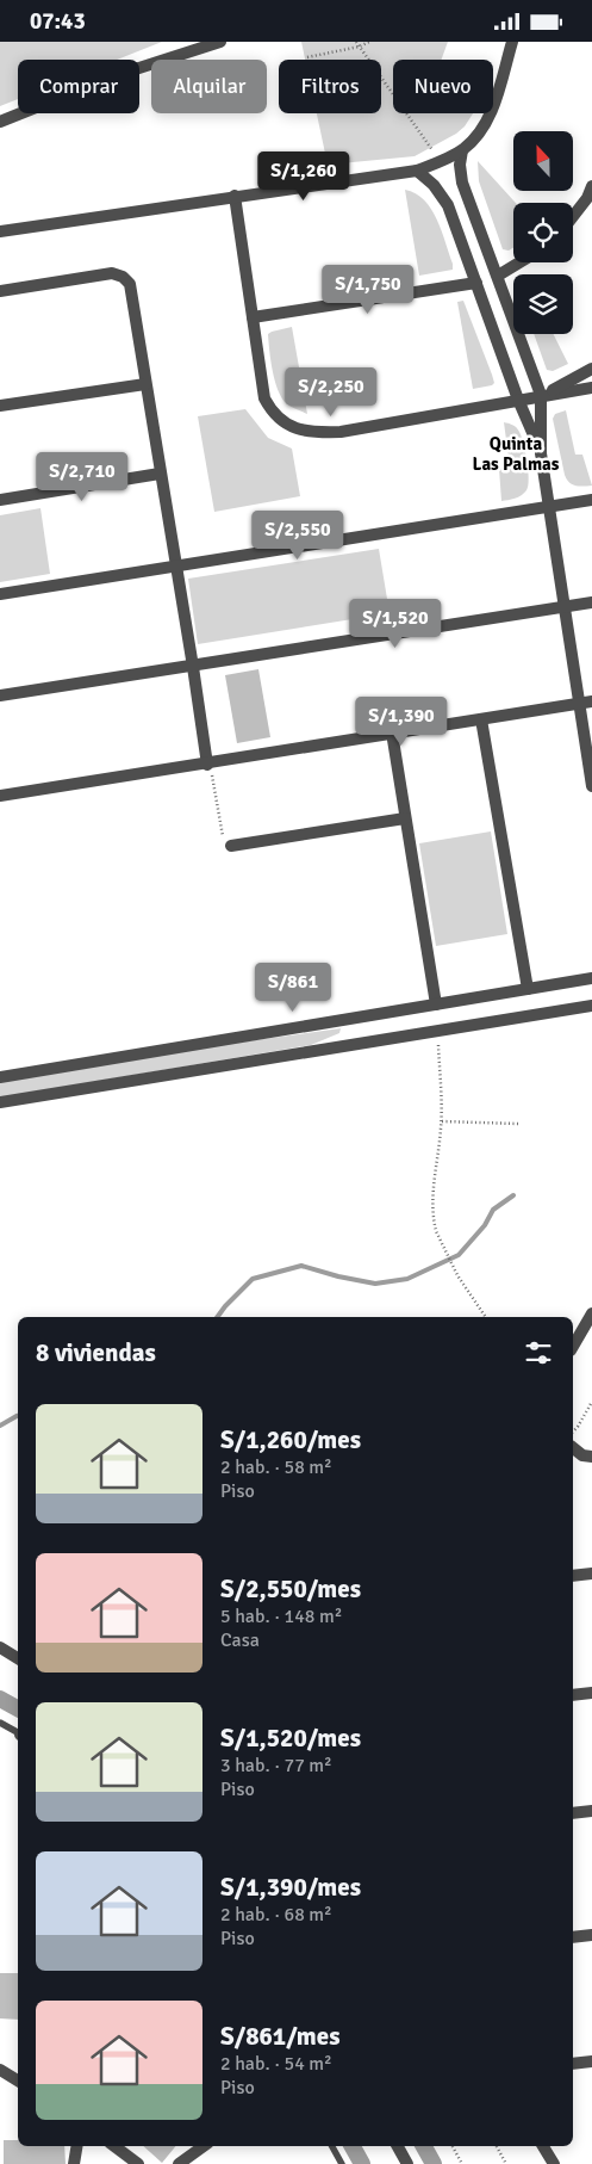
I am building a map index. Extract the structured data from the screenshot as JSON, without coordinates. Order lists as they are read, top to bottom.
{
  "districts": ["Quinta Las Palmas"],
  "north": "top",
  "page": {
    "status": "07:43",
    "chip": [
      "Comprar",
      "Alquilar",
      "Filtros",
      "Nuevo"
    ],
    "price": [
      "S/1,260",
      "S/1,750",
      "S/2,250",
      "S/2,710",
      "S/2,550",
      "S/1,520",
      "S/1,390",
      "S/861"
    ],
    "heading": "8 viviendas",
    "list": [
      {
        "name": "S/1,260/mes",
        "note": "2 hab. · 58 m² · Piso"
      },
      {
        "name": "S/2,550/mes",
        "note": "5 hab. · 148 m² · Casa"
      },
      {
        "name": "S/1,520/mes",
        "note": "3 hab. · 77 m² · Piso"
      },
      {
        "name": "S/1,390/mes",
        "note": "2 hab. · 68 m² · Piso"
      },
      {
        "name": "S/861/mes",
        "note": "2 hab. · 54 m² · Piso"
      }
    ]
  }
}
